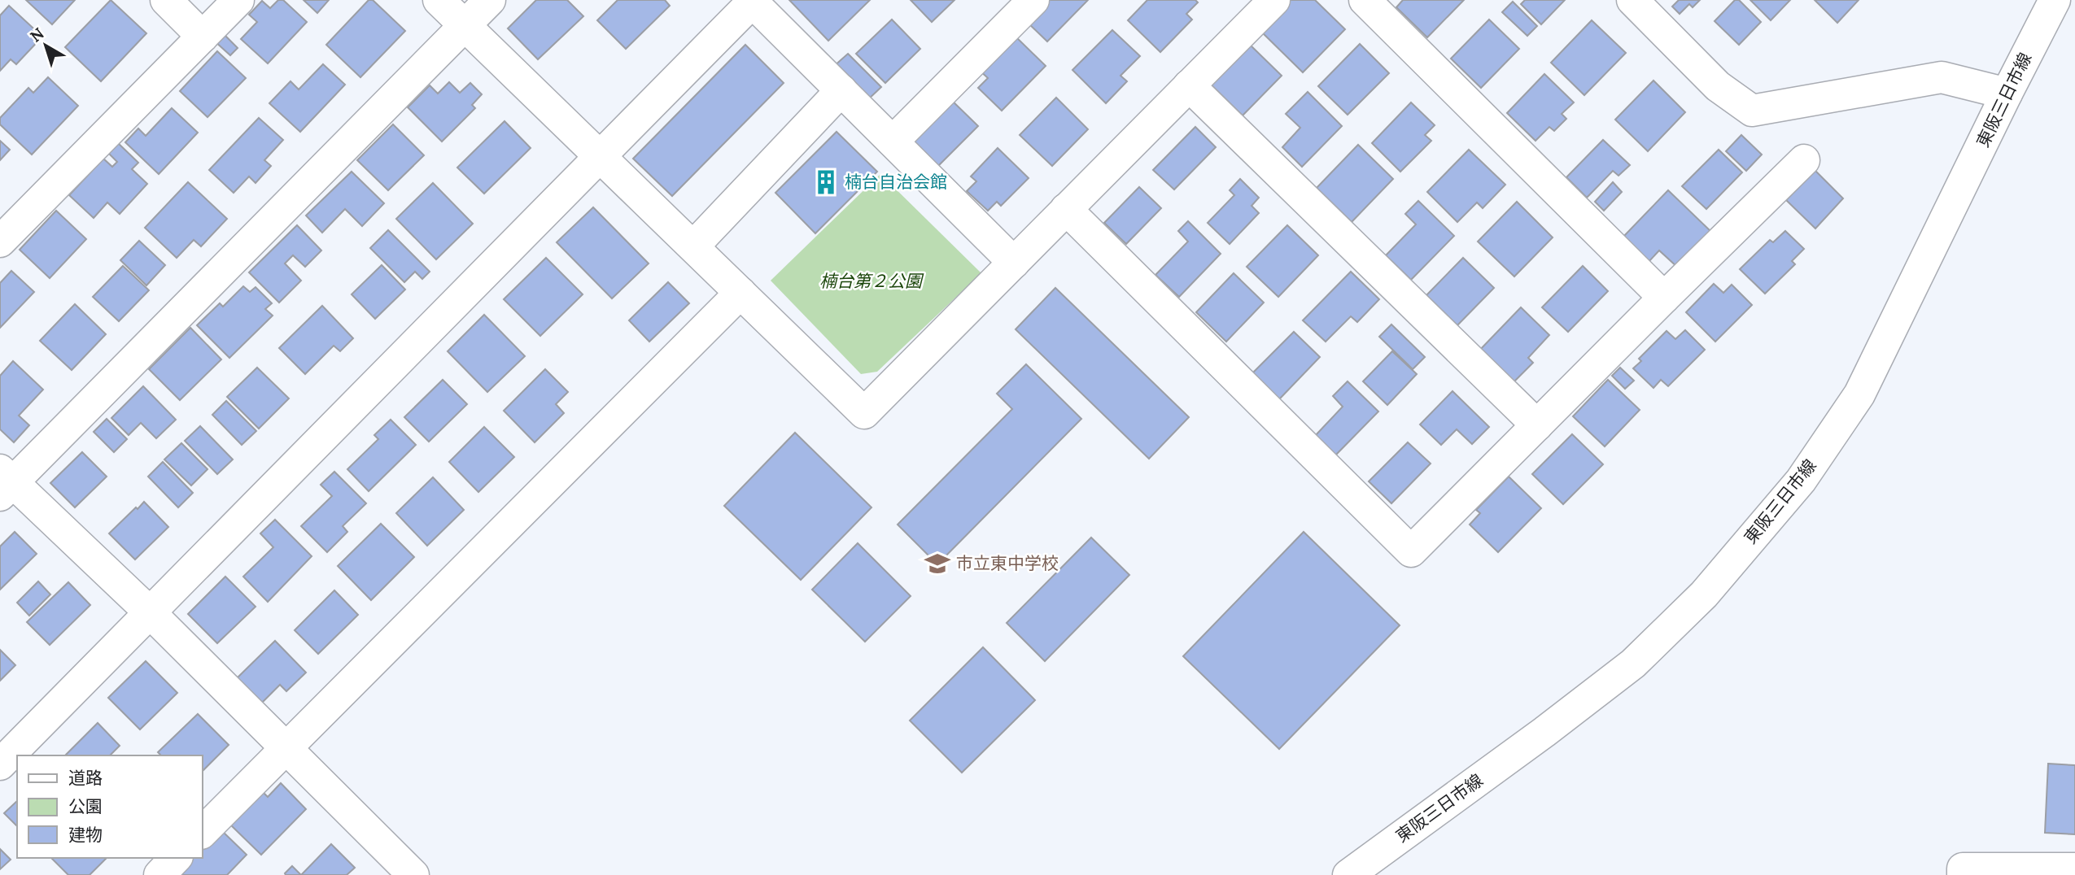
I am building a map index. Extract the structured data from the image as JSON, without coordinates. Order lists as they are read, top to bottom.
{
  "streets": {
    "street": ["東阪三日市線"]
  },
  "parks": ["楠台第２公園"],
  "places": {
    "building": ["楠台自治会館"],
    "school or university": ["市立東中学校"]
  },
  "legend": ["道路", "公園", "建物"],
  "north": "top left"
}
